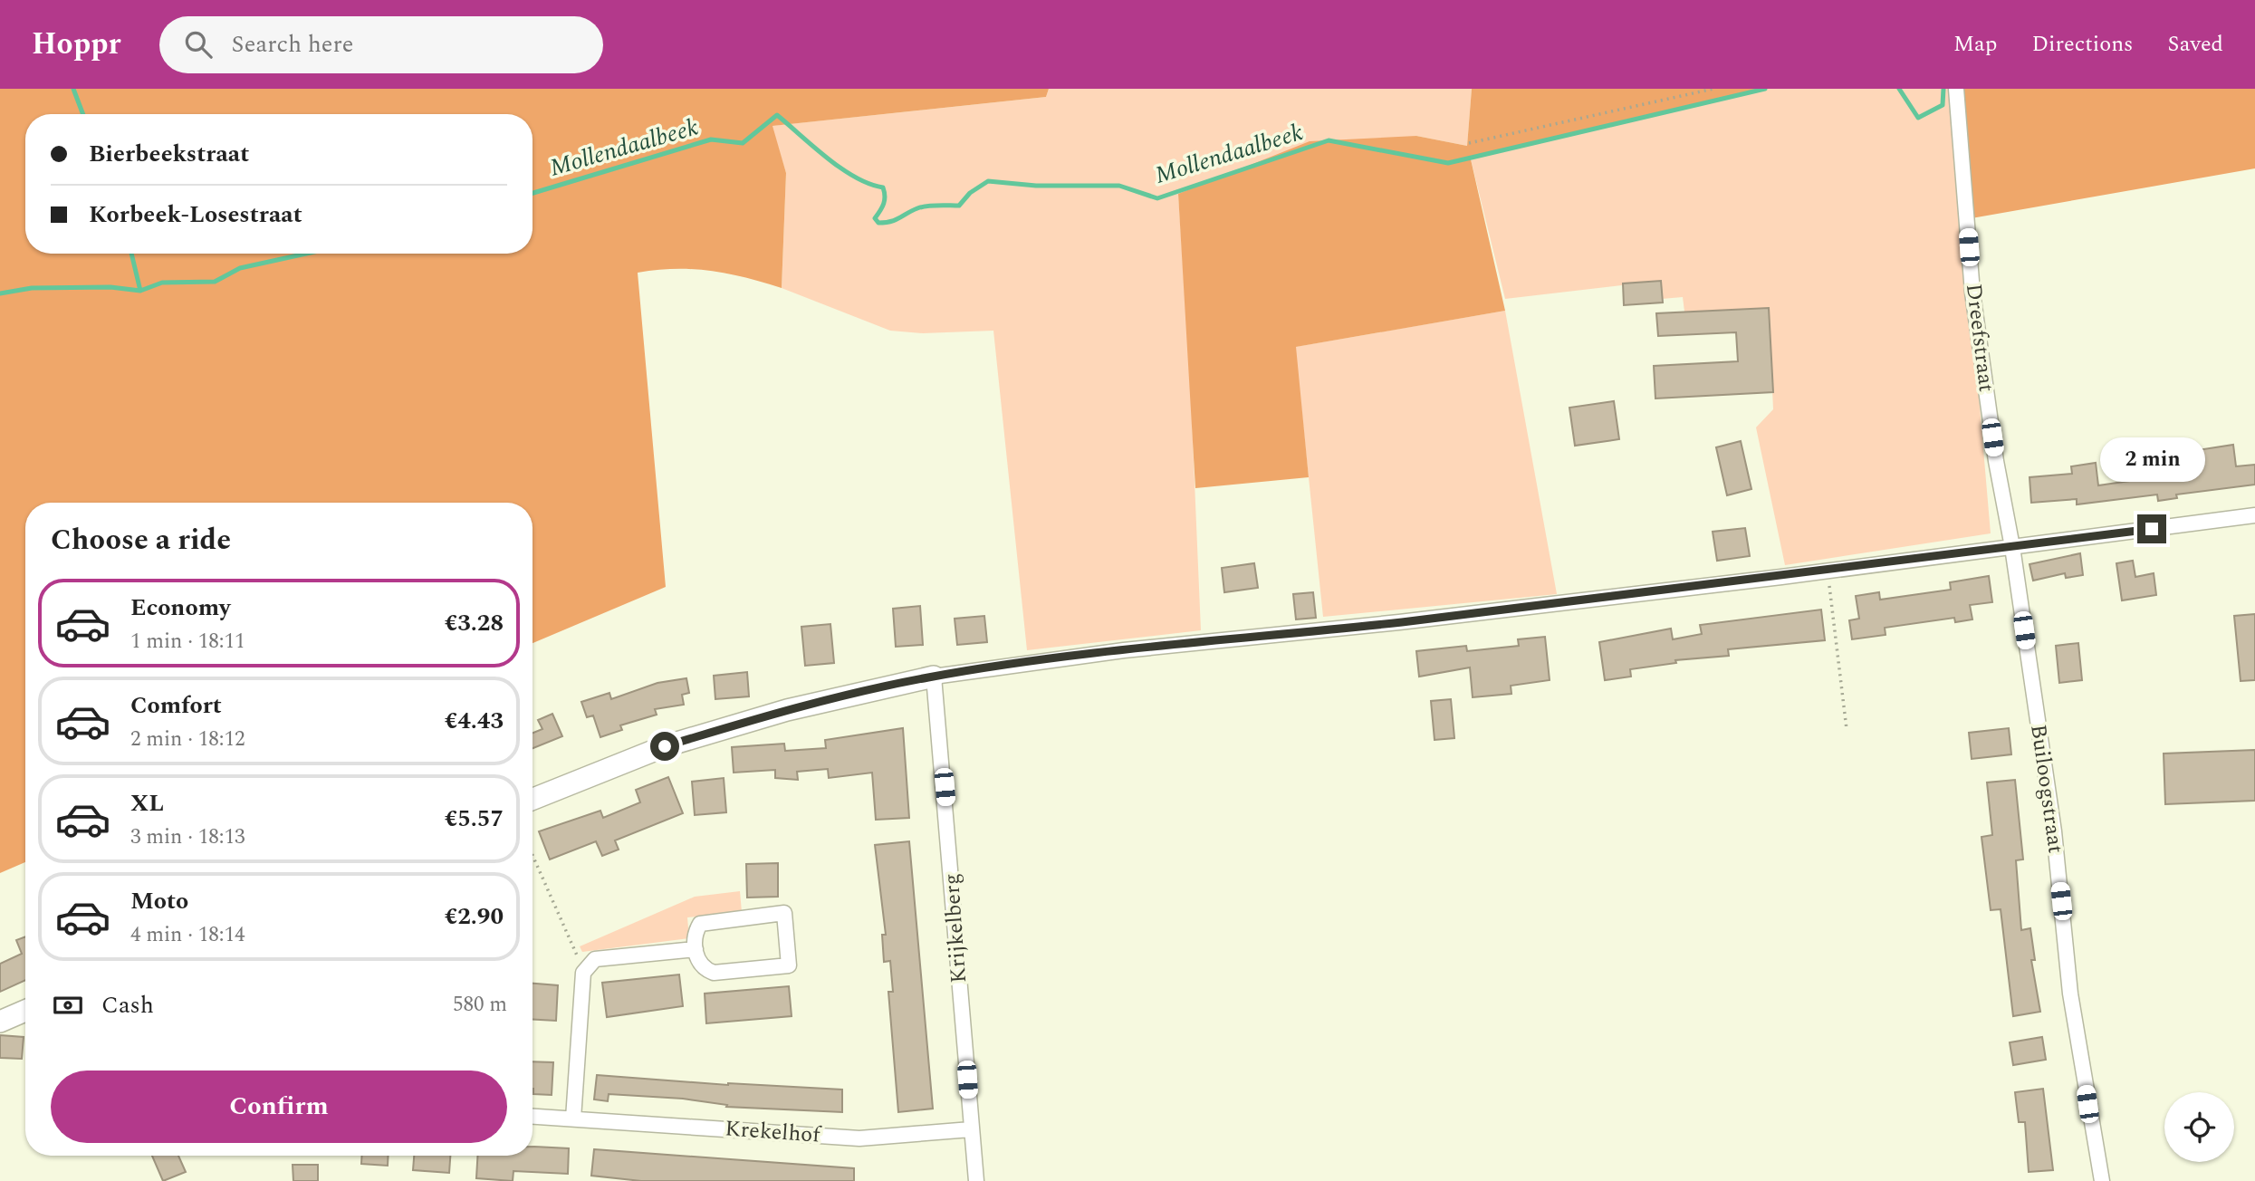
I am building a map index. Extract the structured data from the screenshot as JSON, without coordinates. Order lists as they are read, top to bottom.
{
  "streets": {
    "street": [
      "Dreefstraat",
      "Builoogstraat",
      "Krijkelberg",
      "Krekelhof"
    ]
  },
  "crossings": [
    ["Dreefstraat", "Builoogstraat"],
    ["Krijkelberg", "Krekelhof"]
  ],
  "water": ["Mollendaalbeek"],
  "page": {
    "header": "Hoppr",
    "search": "Search here",
    "nav": ["Map", "Directions", "Saved"],
    "banner": ["Bierbeekstraat", "Korbeek-Losestraat"],
    "bubble": "2 min",
    "heading": "Choose a ride",
    "list": [
      {
        "name": "Economy",
        "note": "1 min · 18:11",
        "value": "€3.28"
      },
      {
        "name": "Comfort",
        "note": "2 min · 18:12",
        "value": "€4.43"
      },
      {
        "name": "XL",
        "note": "3 min · 18:13",
        "value": "€5.57"
      },
      {
        "name": "Moto",
        "note": "4 min · 18:14",
        "value": "€2.90"
      }
    ],
    "pay": ["Cash", "580 m"],
    "buttons": "Confirm"
  }
}
